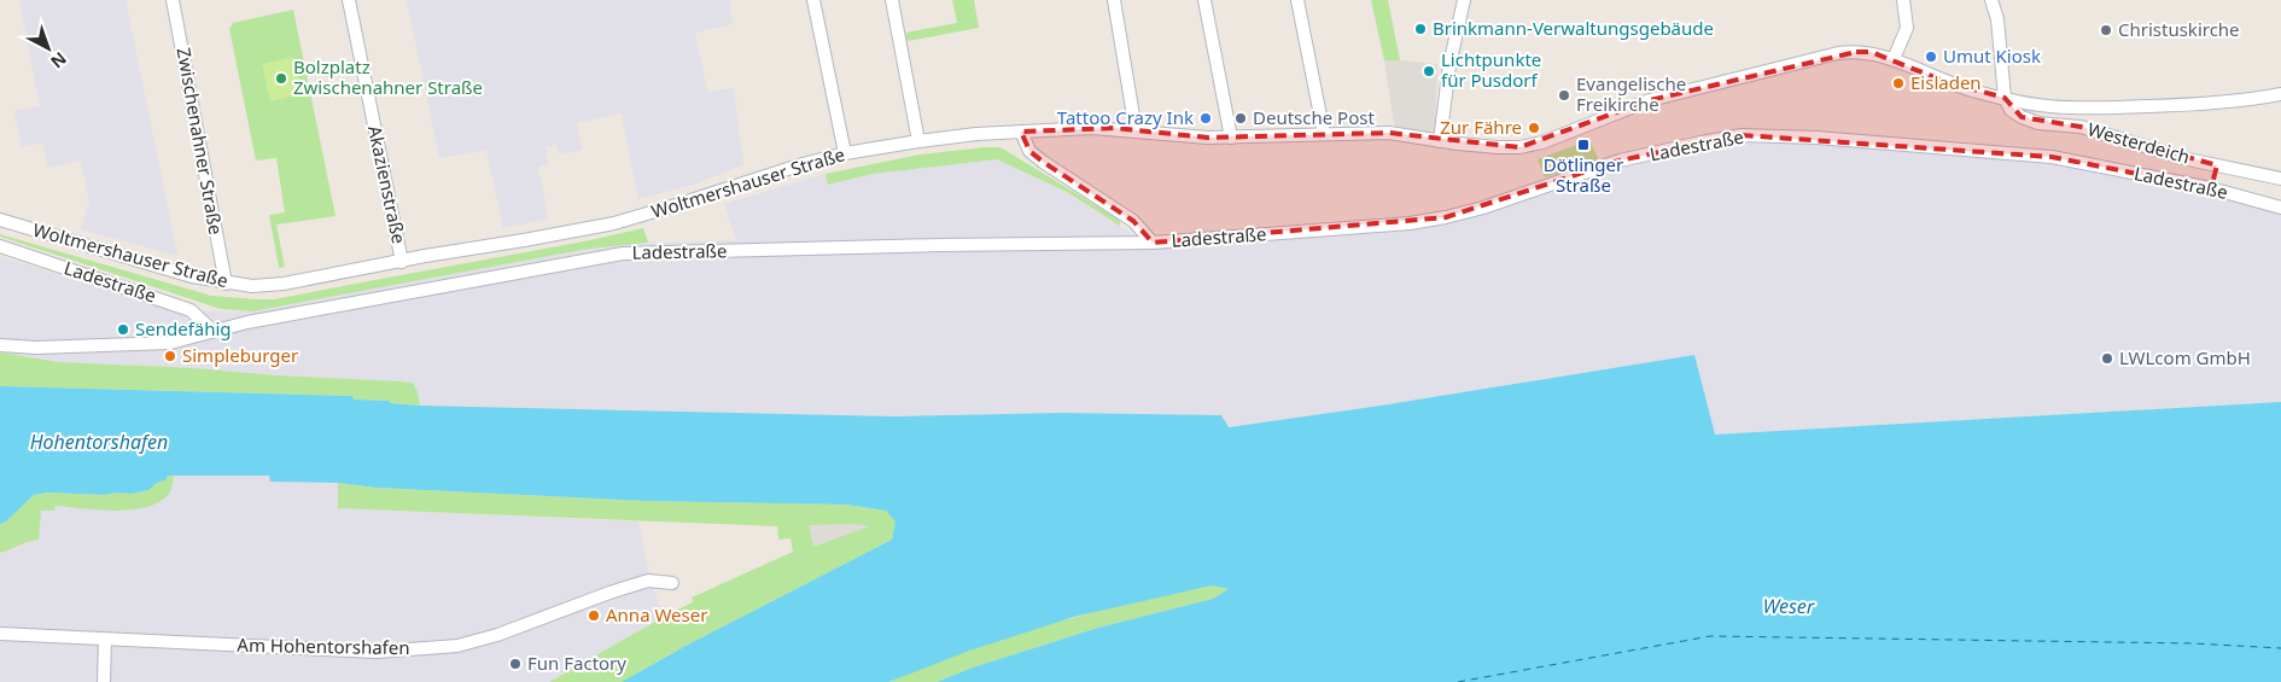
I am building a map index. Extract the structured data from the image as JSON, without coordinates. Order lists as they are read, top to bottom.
{
  "streets": {
    "street": [
      "Zwischenahner Straße",
      "Westerdeich",
      "Ladestraße",
      "Woltmershauser Straße",
      "Akazienstraße",
      "Am Hohentorshafen"
    ]
  },
  "crossings": [
    ["Zwischenahner Straße", "Woltmershauser Straße"],
    ["Westerdeich", "Woltmershauser Straße"],
    ["Ladestraße", "Woltmershauser Straße"],
    ["Woltmershauser Straße", "Akazienstraße"]
  ],
  "water": ["Hohentorshafen", "Weser"],
  "places": {
    "other": [
      "Brinkmann-Verwaltungsgebäude",
      "Christuskirche",
      "Umut Kiosk",
      "Lichtpunkte für Pusdorf",
      "Bolzplatz Zwischenahner Straße",
      "Eisladen",
      "Evangelische Freikirche",
      "Tattoo Crazy Ink",
      "Deutsche Post",
      "Zur Fähre",
      "Sendefähig",
      "Simpleburger",
      "LWLcom GmbH",
      "Anna Weser",
      "Fun Factory"
    ],
    "transit": ["Dötlinger Straße"]
  },
  "north": "bottom right"
}
